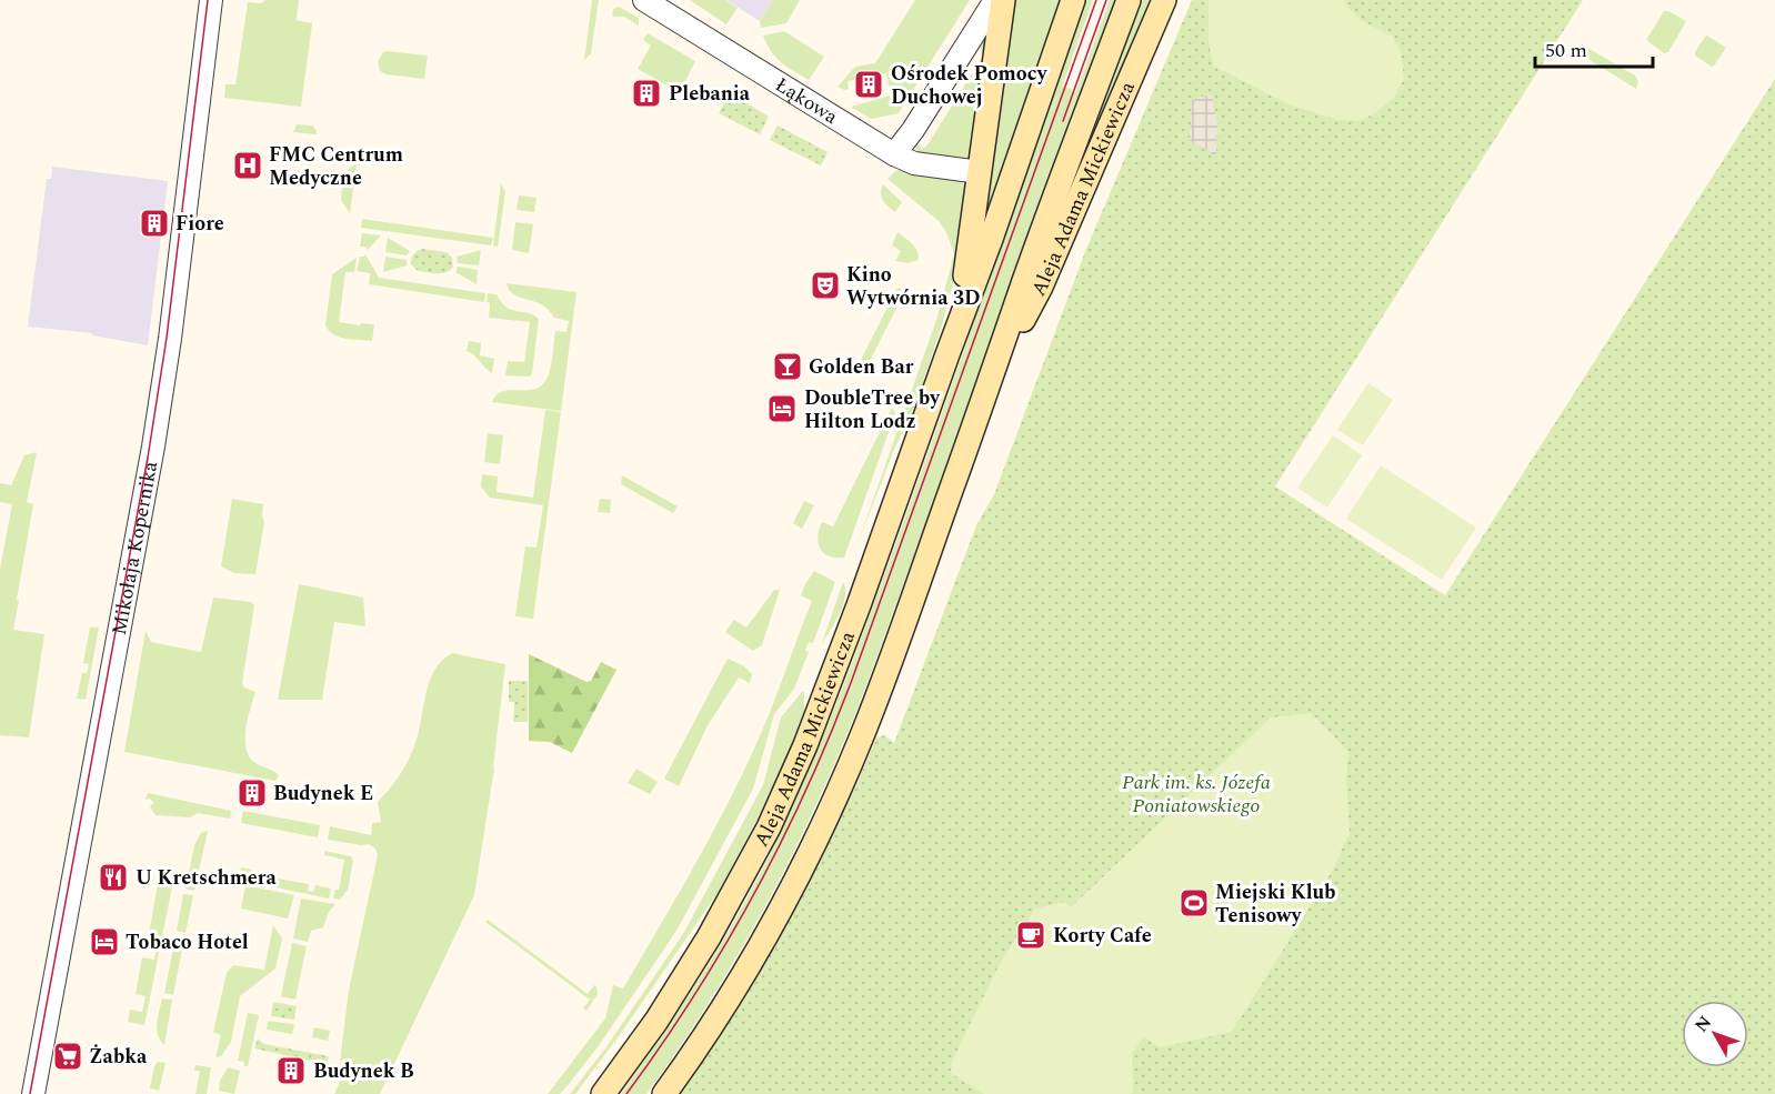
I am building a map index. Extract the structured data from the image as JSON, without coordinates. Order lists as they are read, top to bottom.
{
  "streets": {
    "main road": ["Aleja Adama Mickiewicza"],
    "street": ["Łąkowa", "Mikołaja Kopernika"]
  },
  "crossings": [
    ["Łąkowa", "Aleja Adama Mickiewicza"]
  ],
  "parks": ["Park im. ks. Józefa Poniatowskiego"],
  "places": {
    "building": [
      "Ośrodek Pomocy Duchowej",
      "Plebania",
      "Fiore",
      "Budynek E",
      "Budynek B"
    ],
    "hospital": ["FMC Centrum Medyczne"],
    "theatre": ["Kino Wytwórnia 3D"],
    "bar": ["Golden Bar"],
    "hotel": ["DoubleTree by Hilton Lodz", "Tobaco Hotel"],
    "restaurant": ["U Kretschmera"],
    "sports": ["Miejski Klub Tenisowy"],
    "cafe": ["Korty Cafe"],
    "supermarket": ["Żabka"]
  },
  "scale_bar": "50 m",
  "north": "top left"
}
